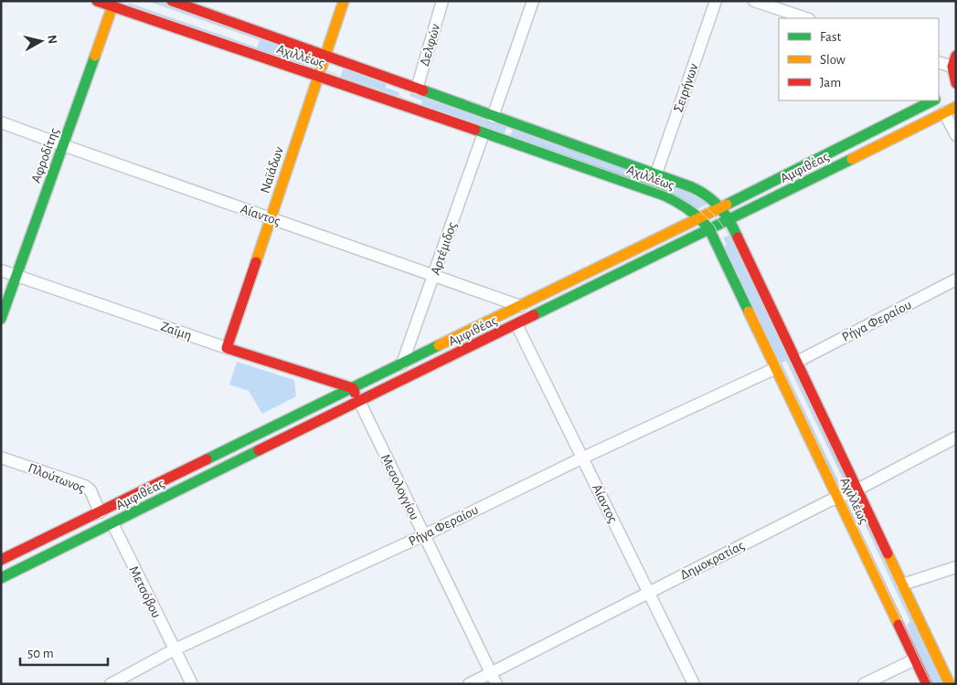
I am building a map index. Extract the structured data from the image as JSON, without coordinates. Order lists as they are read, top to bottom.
{
  "streets": {
    "main road": [
      "Αχιλλέως",
      "Αφροδίτης",
      "Αμφιθέας",
      "Ναϊάδων",
      "Ζαΐμη",
      "Μεσολογγίου"
    ],
    "street": [
      "Δελφών",
      "Σειρήνων",
      "Αίαντος",
      "Αρτέμιδος",
      "Ρήγα Φεραίου",
      "Πλούτωνος",
      "Δημοκρατίας",
      "Μετσόβου"
    ]
  },
  "crossings": [
    ["Δελφών", "Αχιλλέως"],
    ["Αχιλλέως", "Σειρήνων"],
    ["Αχιλλέως", "Αφροδίτης"],
    ["Αχιλλέως", "Αμφιθέας"],
    ["Αχιλλέως", "Ναϊάδων"],
    ["Αχιλλέως", "Αρτέμιδος"],
    ["Αχιλλέως", "Ρήγα Φεραίου"],
    ["Αχιλλέως", "Δημοκρατίας"],
    ["Αφροδίτης", "Αίαντος"],
    ["Αφροδίτης", "Ζαΐμη"],
    ["Αμφιθέας", "Αίαντος"],
    ["Αμφιθέας", "Αρτέμιδος"],
    ["Αμφιθέας", "Ζαΐμη"],
    ["Αμφιθέας", "Πλούτωνος"],
    ["Αμφιθέας", "Μεσολογγίου"],
    ["Αμφιθέας", "Μετσόβου"],
    ["Ναϊάδων", "Αίαντος"],
    ["Ναϊάδων", "Ζαΐμη"],
    ["Αίαντος", "Αρτέμιδος"],
    ["Αίαντος", "Ρήγα Φεραίου"],
    ["Αίαντος", "Δημοκρατίας"],
    ["Ρήγα Φεραίου", "Μεσολογγίου"],
    ["Ρήγα Φεραίου", "Μετσόβου"],
    ["Ζαΐμη", "Μεσολογγίου"],
    ["Μεσολογγίου", "Δημοκρατίας"]
  ],
  "legend": ["Fast", "Slow", "Jam"],
  "scale_bar": "50 m",
  "north": "right"
}
